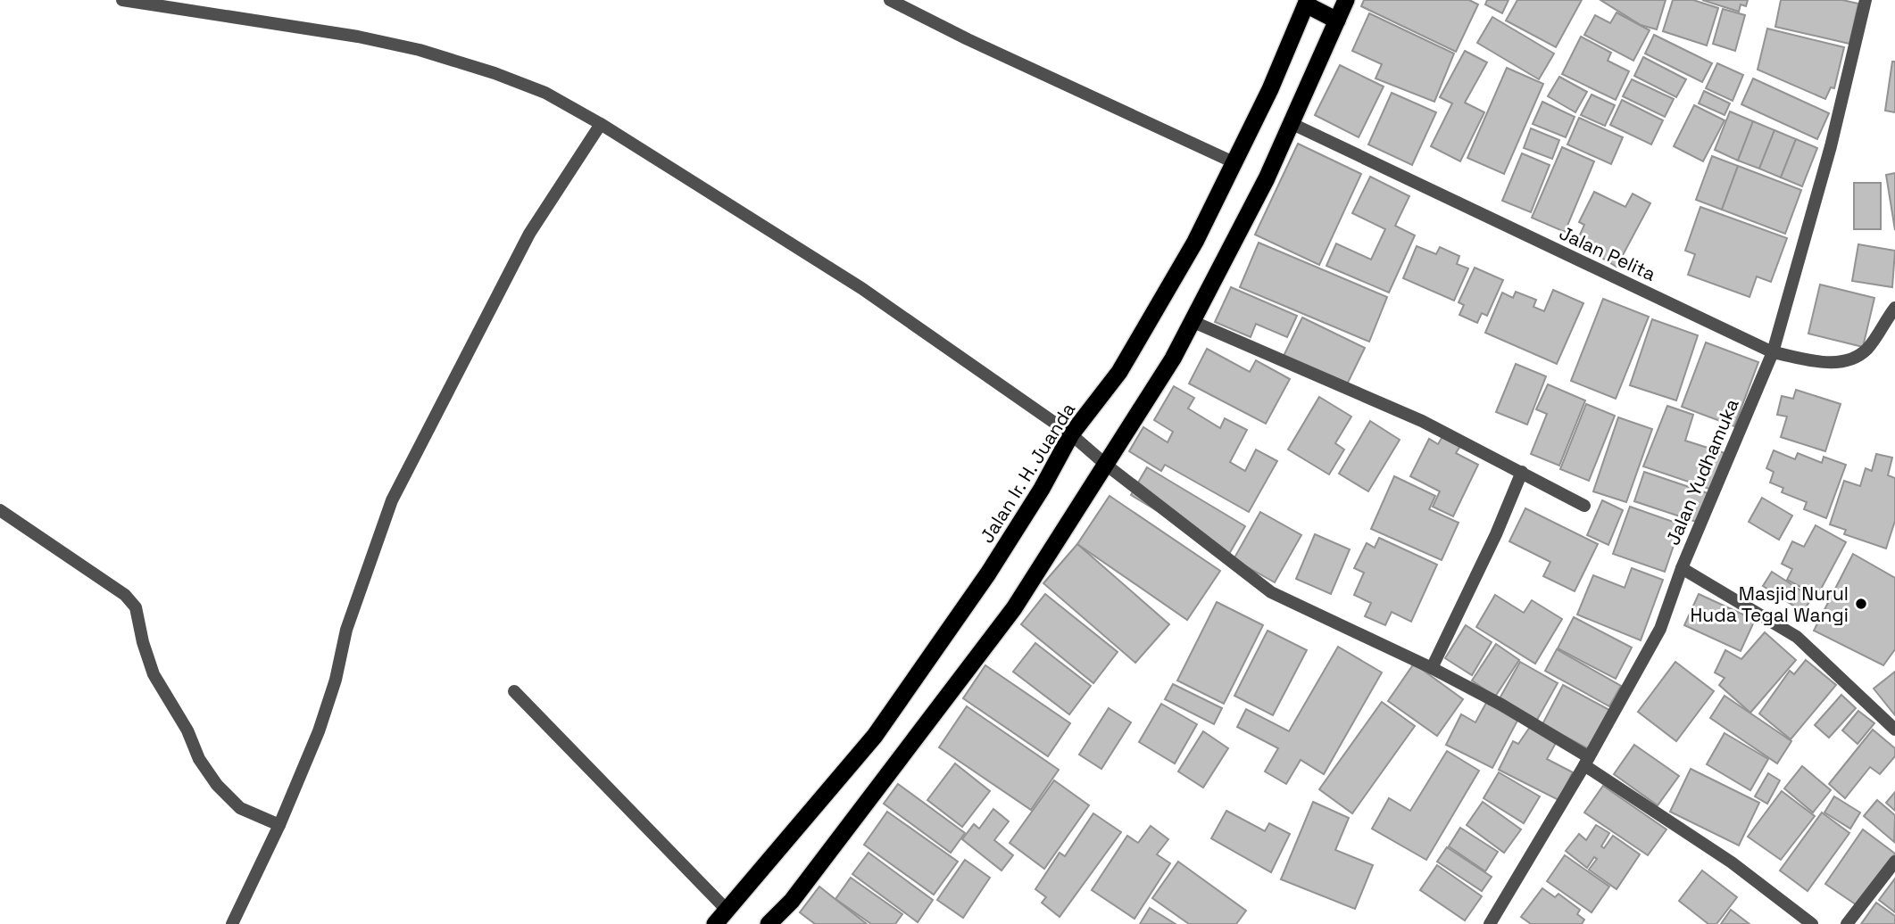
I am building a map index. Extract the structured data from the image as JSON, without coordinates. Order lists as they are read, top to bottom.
{
  "streets": {
    "highway": ["Jalan Ir. H. Juanda"],
    "street": ["Jalan Pelita", "Jalan Yudhamuka"]
  },
  "crossings": [
    ["Jalan Pelita", "Jalan Yudhamuka"]
  ],
  "places": ["Masjid Nurul Huda Tegal Wangi"]
}
